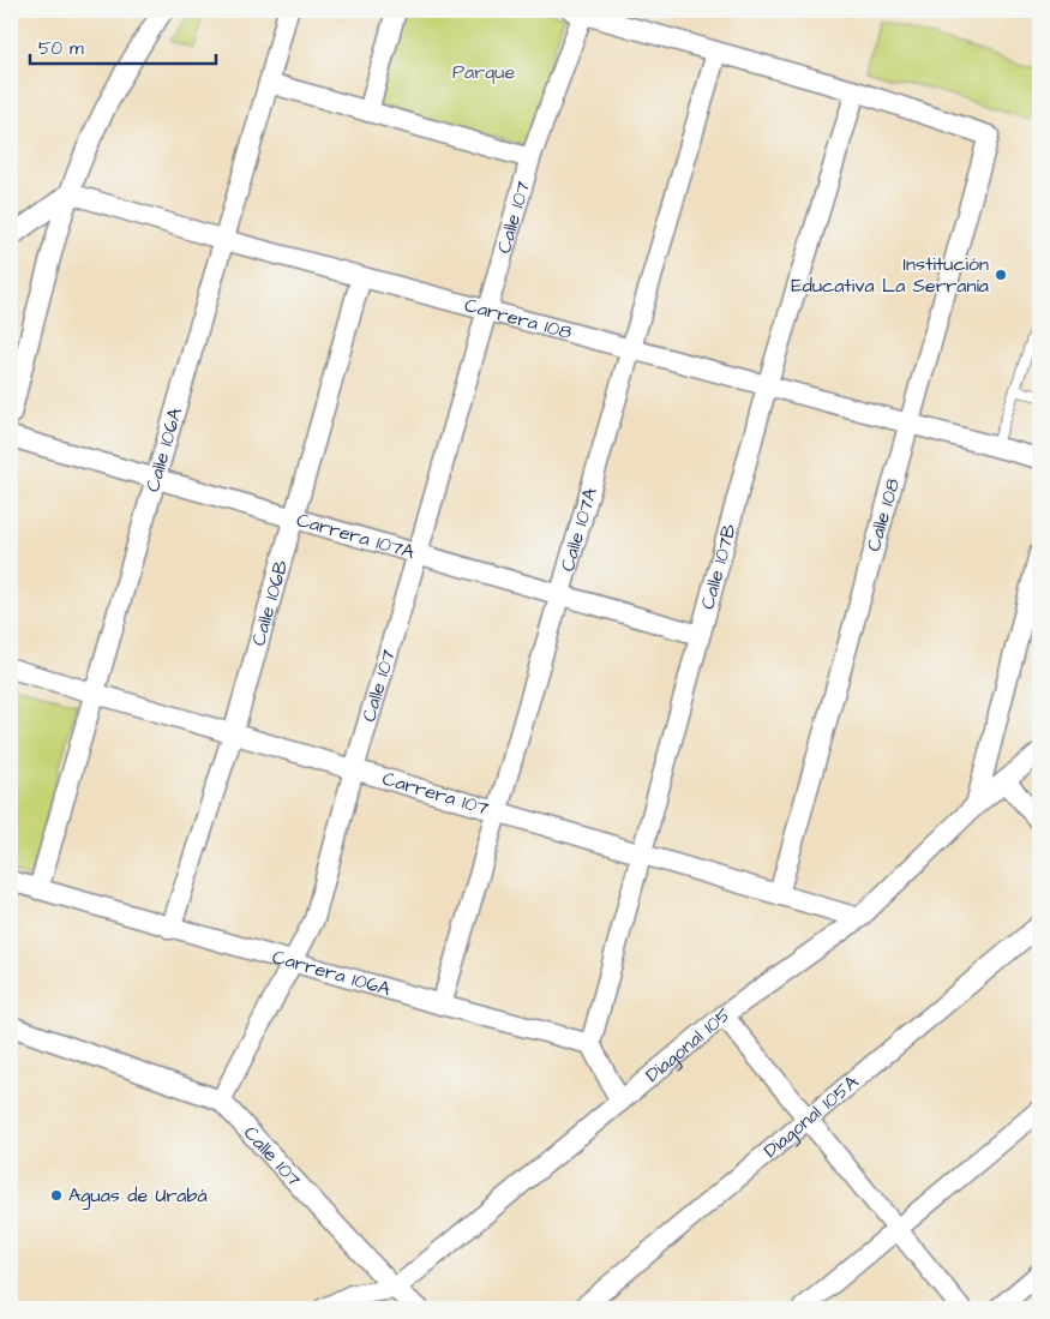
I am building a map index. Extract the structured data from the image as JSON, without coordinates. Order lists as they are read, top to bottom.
{
  "streets": {
    "street": [
      "Calle 107",
      "Carrera 108",
      "Calle 106A",
      "Calle 108",
      "Calle 107A",
      "Carrera 107A",
      "Calle 107B",
      "Calle 106B",
      "Carrera 107",
      "Carrera 106A",
      "Diagonal 105",
      "Diagonal 105A"
    ]
  },
  "crossings": [
    ["Calle 107", "Carrera 108"],
    ["Calle 107", "Carrera 107A"],
    ["Calle 107", "Carrera 107"],
    ["Calle 107", "Carrera 106A"],
    ["Calle 107", "Diagonal 105"],
    ["Carrera 108", "Calle 106A"],
    ["Carrera 108", "Calle 108"],
    ["Carrera 108", "Calle 107A"],
    ["Carrera 108", "Calle 107B"],
    ["Carrera 108", "Calle 106B"],
    ["Calle 106A", "Carrera 107A"],
    ["Calle 106A", "Carrera 107"],
    ["Calle 106A", "Carrera 106A"],
    ["Calle 108", "Calle 107B"],
    ["Calle 108", "Carrera 107"],
    ["Calle 107A", "Carrera 107A"],
    ["Calle 107A", "Carrera 107"],
    ["Calle 107A", "Carrera 106A"],
    ["Carrera 107A", "Calle 107B"],
    ["Carrera 107A", "Calle 106B"],
    ["Calle 107B", "Carrera 107"],
    ["Calle 107B", "Carrera 106A"],
    ["Calle 106B", "Carrera 107"],
    ["Calle 106B", "Carrera 106A"],
    ["Carrera 107", "Diagonal 105"]
  ],
  "parks": ["Parque"],
  "places": ["Institución Educativa La Serranía", "Aguas de Urabá"],
  "scale_bar": "50 m"
}
